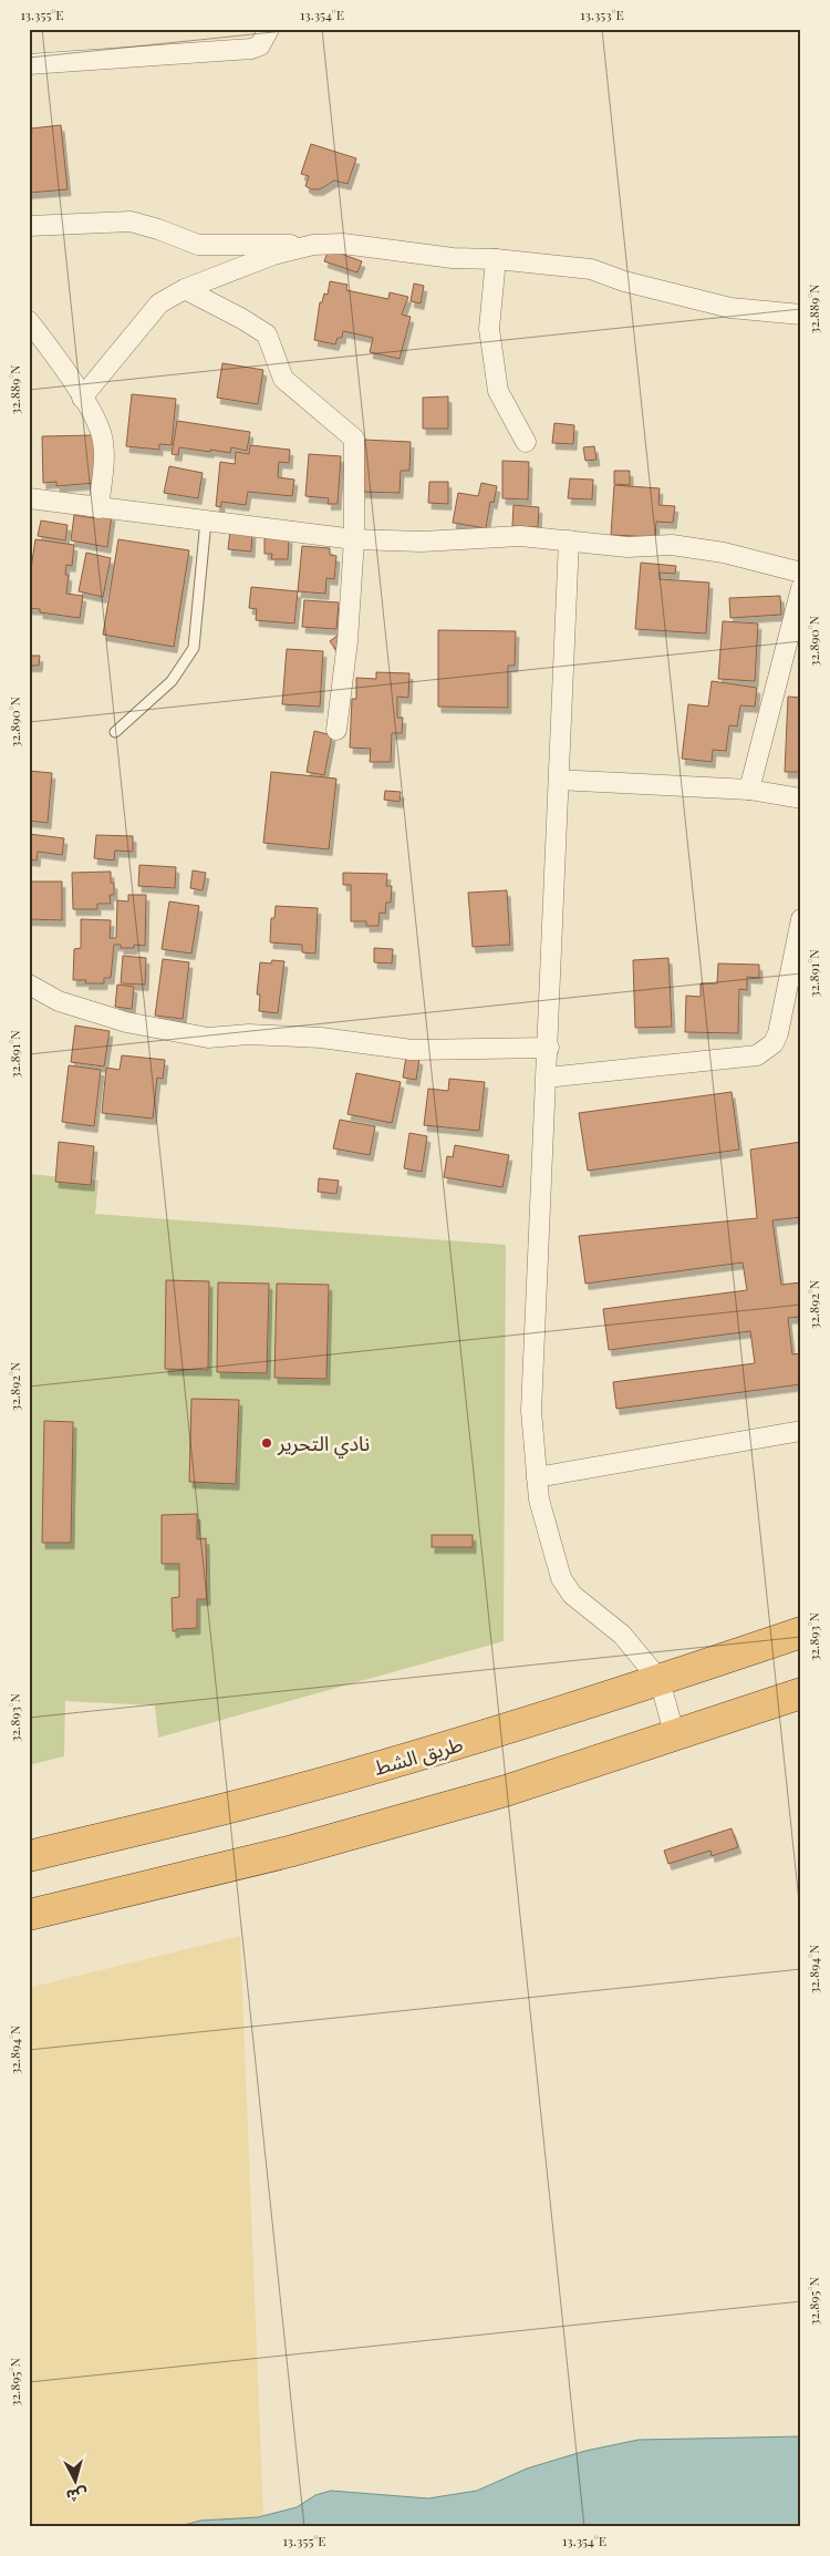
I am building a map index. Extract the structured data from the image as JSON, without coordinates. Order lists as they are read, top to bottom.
{
  "streets": {
    "highway": ["طريق الشط"]
  },
  "places": ["نادي التحرير"],
  "north": "bottom",
  "coordinates": [
    "13.355°E",
    "13.354°E",
    "13.353°E",
    "32.889°N",
    "32.890°N",
    "32.891°N",
    "32.892°N",
    "32.893°N",
    "32.894°N",
    "32.895°N"
  ]
}
